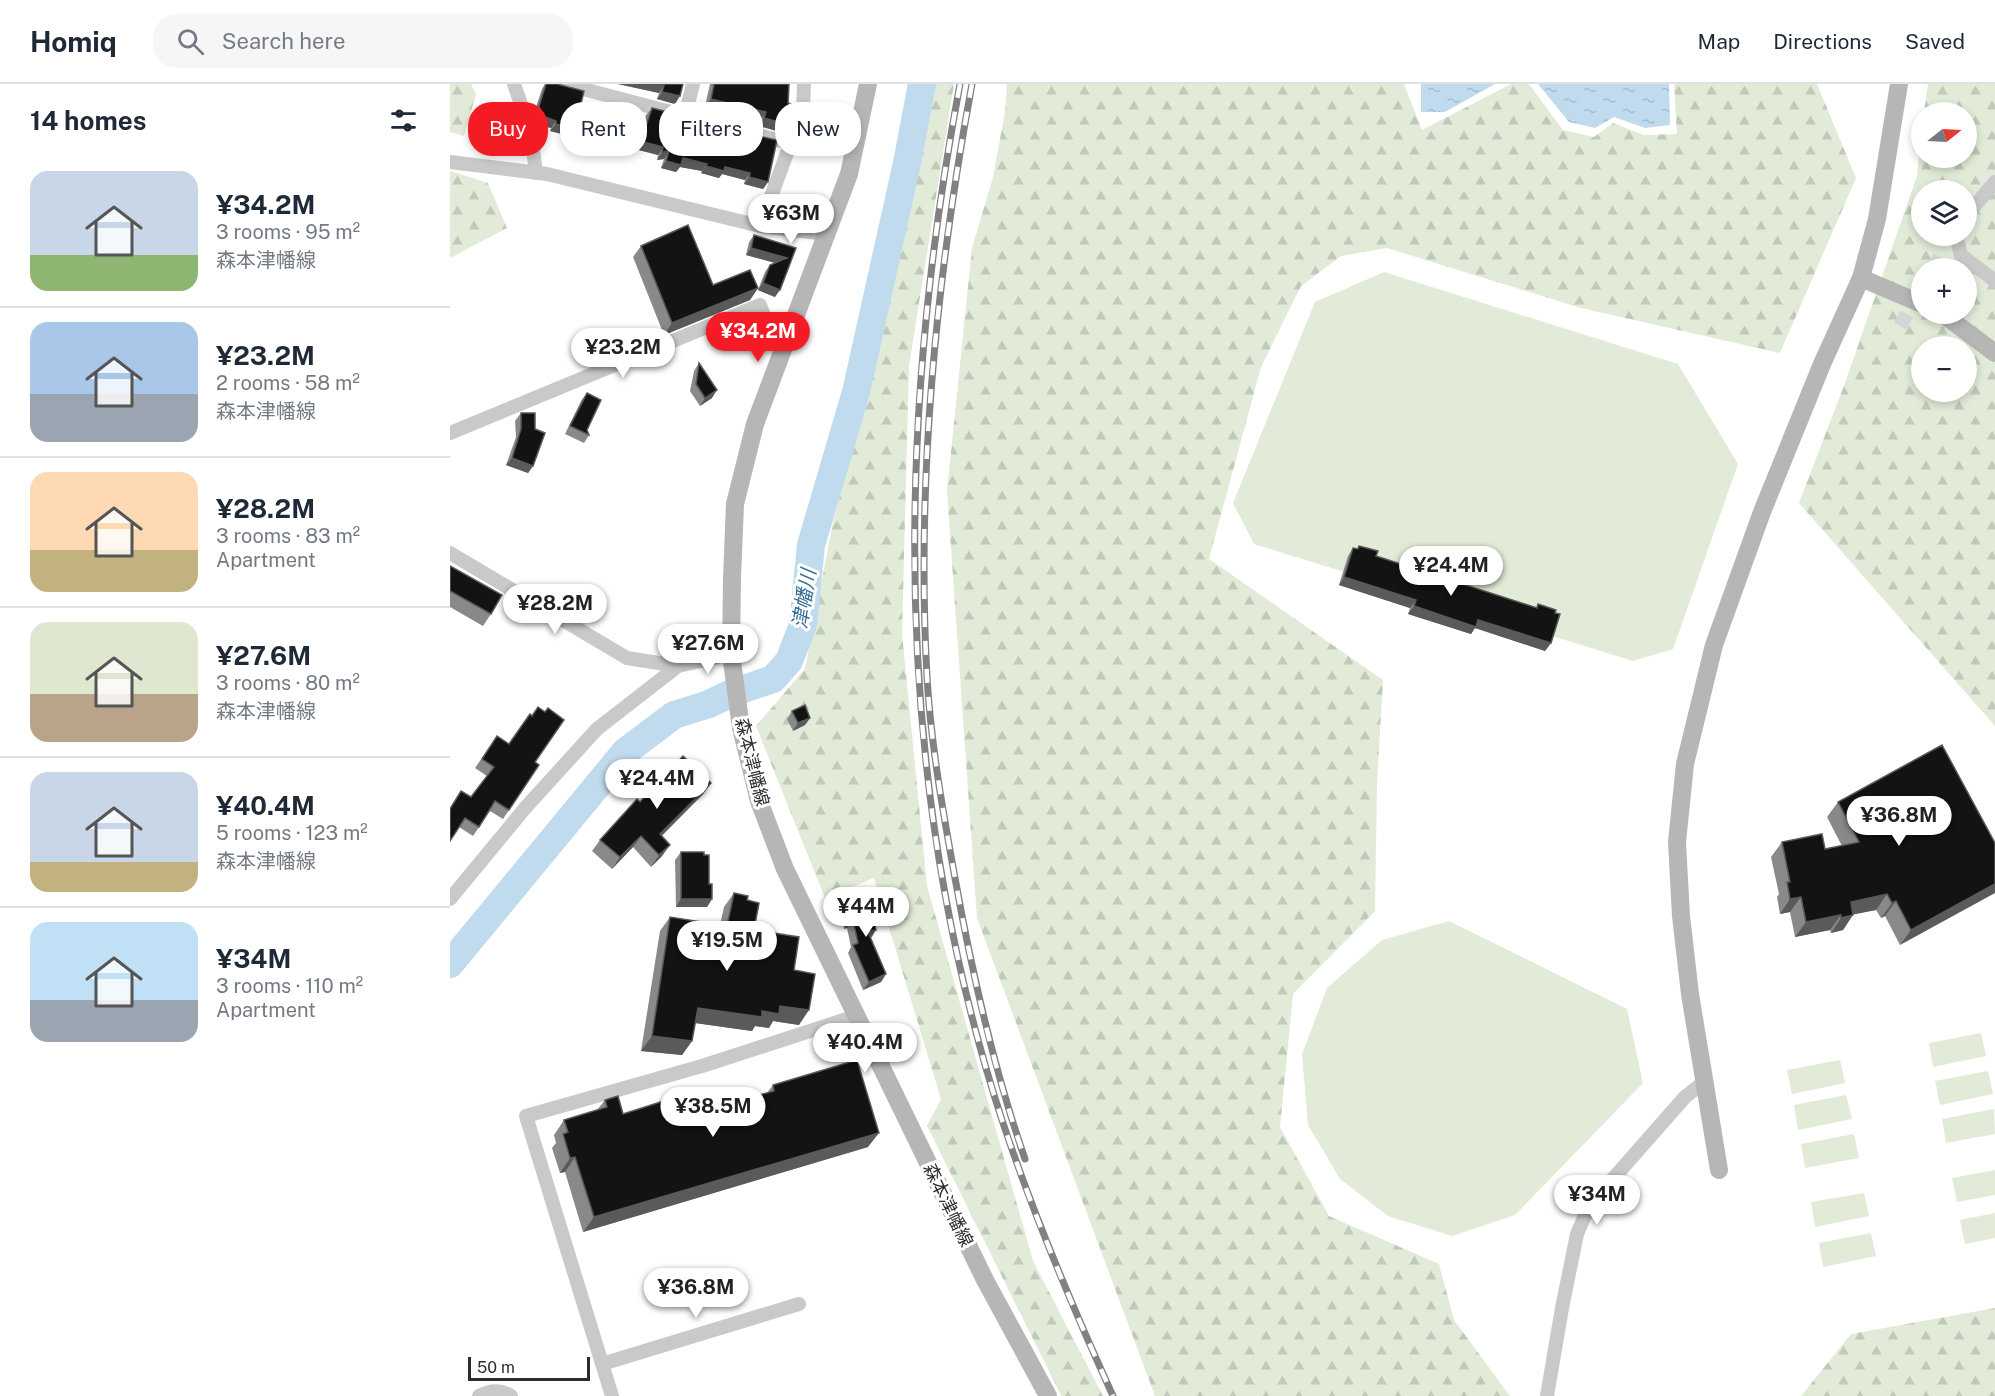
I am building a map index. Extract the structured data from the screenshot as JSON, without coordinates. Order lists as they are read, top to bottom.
{
  "streets": {
    "main road": ["森本津幡線"]
  },
  "water": ["津幡川"],
  "scale_bar": "50 m",
  "north": "right",
  "page": {
    "header": "Homiq",
    "search": "Search here",
    "nav": ["Map", "Directions", "Saved"],
    "heading": "14 homes",
    "map_buttons": ["+", "−"],
    "chip": [
      "Buy",
      "Rent",
      "Filters",
      "New"
    ],
    "list": [
      {
        "name": "¥34.2M",
        "note": "3 rooms · 95 m² · 森本津幡線"
      },
      {
        "name": "¥23.2M",
        "note": "2 rooms · 58 m² · 森本津幡線"
      },
      {
        "name": "¥28.2M",
        "note": "3 rooms · 83 m² · Apartment"
      },
      {
        "name": "¥27.6M",
        "note": "3 rooms · 80 m² · 森本津幡線"
      },
      {
        "name": "¥40.4M",
        "note": "5 rooms · 123 m² · 森本津幡線"
      },
      {
        "name": "¥34M",
        "note": "3 rooms · 110 m² · Apartment"
      }
    ],
    "price": [
      "¥63M",
      "¥34.2M",
      "¥23.2M",
      "¥24.4M",
      "¥28.2M",
      "¥27.6M",
      "¥24.4M",
      "¥36.8M",
      "¥44M",
      "¥19.5M",
      "¥40.4M",
      "¥38.5M",
      "¥34M",
      "¥36.8M"
    ],
    "scale": "50 m"
  }
}
